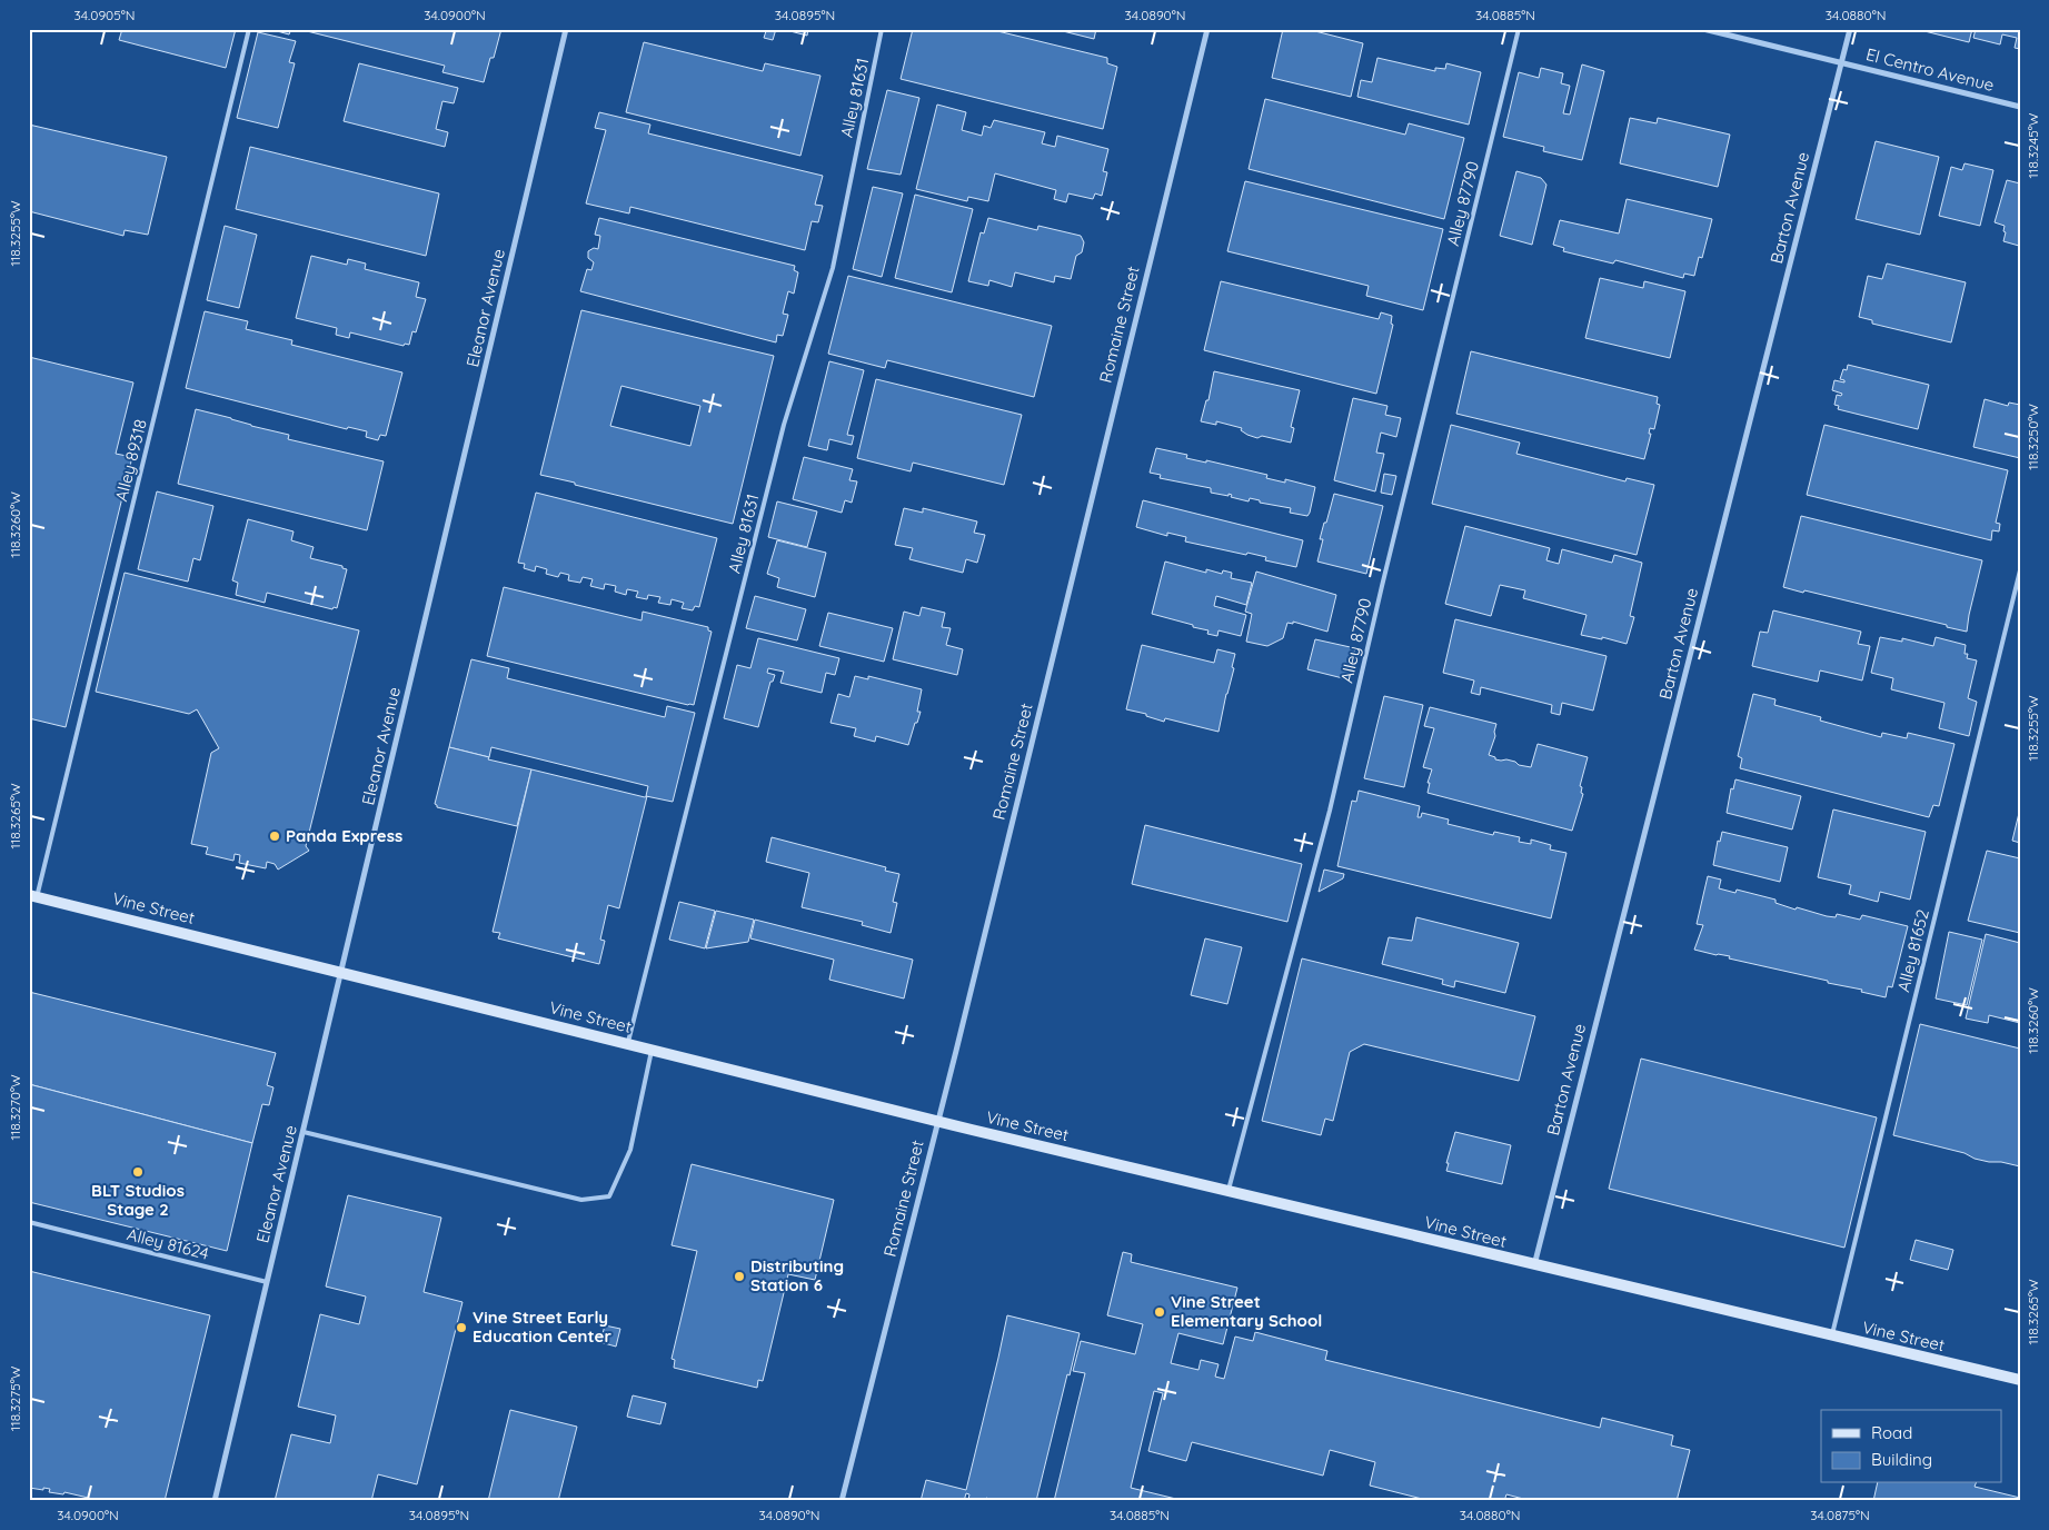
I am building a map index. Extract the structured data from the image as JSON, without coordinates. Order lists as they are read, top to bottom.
{
  "streets": {
    "main road": ["Vine Street"],
    "street": [
      "El Centro Avenue",
      "Barton Avenue",
      "Eleanor Avenue",
      "Romaine Street"
    ],
    "lane": [
      "Alley 81631",
      "Alley 87790",
      "Alley 89318",
      "Alley 81652",
      "Alley 81624"
    ]
  },
  "crossings": [
    ["El Centro Avenue", "Barton Avenue"],
    ["Alley 81631", "Vine Street"],
    ["Alley 87790", "Vine Street"],
    ["Barton Avenue", "Vine Street"],
    ["Eleanor Avenue", "Vine Street"],
    ["Eleanor Avenue", "Alley 81624"],
    ["Romaine Street", "Vine Street"],
    ["Alley 89318", "Vine Street"],
    ["Vine Street", "Alley 81652"]
  ],
  "places": [
    "Panda Express",
    "BLT Studios Stage 2",
    "Distributing Station 6",
    "Vine Street Elementary School",
    "Vine Street Early Education Center"
  ],
  "legend": ["Road", "Building"],
  "coordinates": [
    "34.0905°N",
    "34.0900°N",
    "34.0895°N",
    "34.0890°N",
    "34.0885°N",
    "34.0880°N",
    "118.3245°W",
    "118.3255°W",
    "118.3250°W",
    "118.3260°W",
    "118.3265°W",
    "118.3270°W",
    "118.3275°W",
    "34.0875°N"
  ]
}
